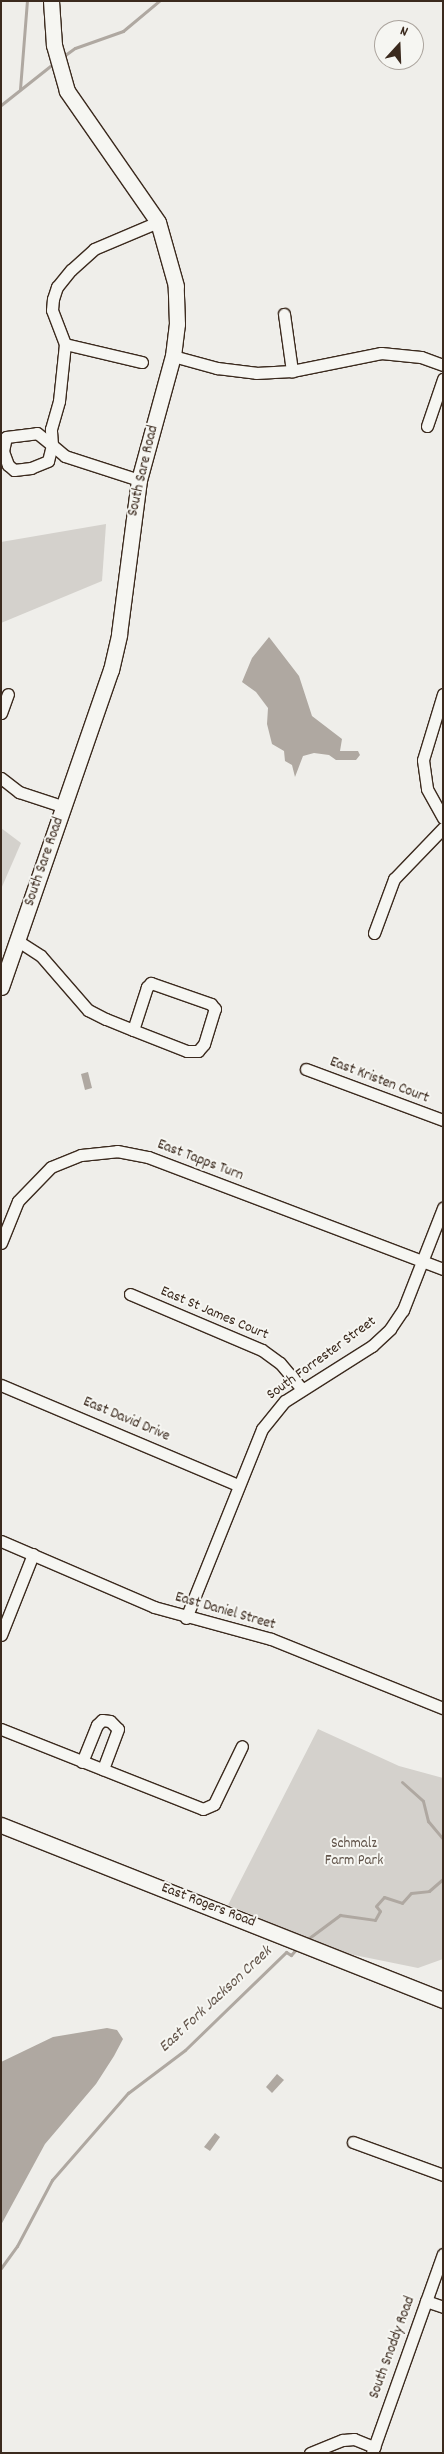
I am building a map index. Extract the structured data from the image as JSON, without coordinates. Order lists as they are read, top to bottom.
{
  "streets": {
    "main road": ["South Sare Road", "East Rogers Road"],
    "street": [
      "East Kristen Court",
      "East Tapps Turn",
      "East St James Court",
      "South Forrester Street",
      "East David Drive",
      "East Daniel Street",
      "South Snoddy Road"
    ]
  },
  "crossings": [
    ["East Tapps Turn", "South Forrester Street"],
    ["East St James Court", "South Forrester Street"],
    ["South Forrester Street", "East David Drive"],
    ["South Forrester Street", "East Daniel Street"]
  ],
  "water": ["East Fork Jackson Creek"],
  "parks": ["Schmalz Farm Park"],
  "north": "top"
}
